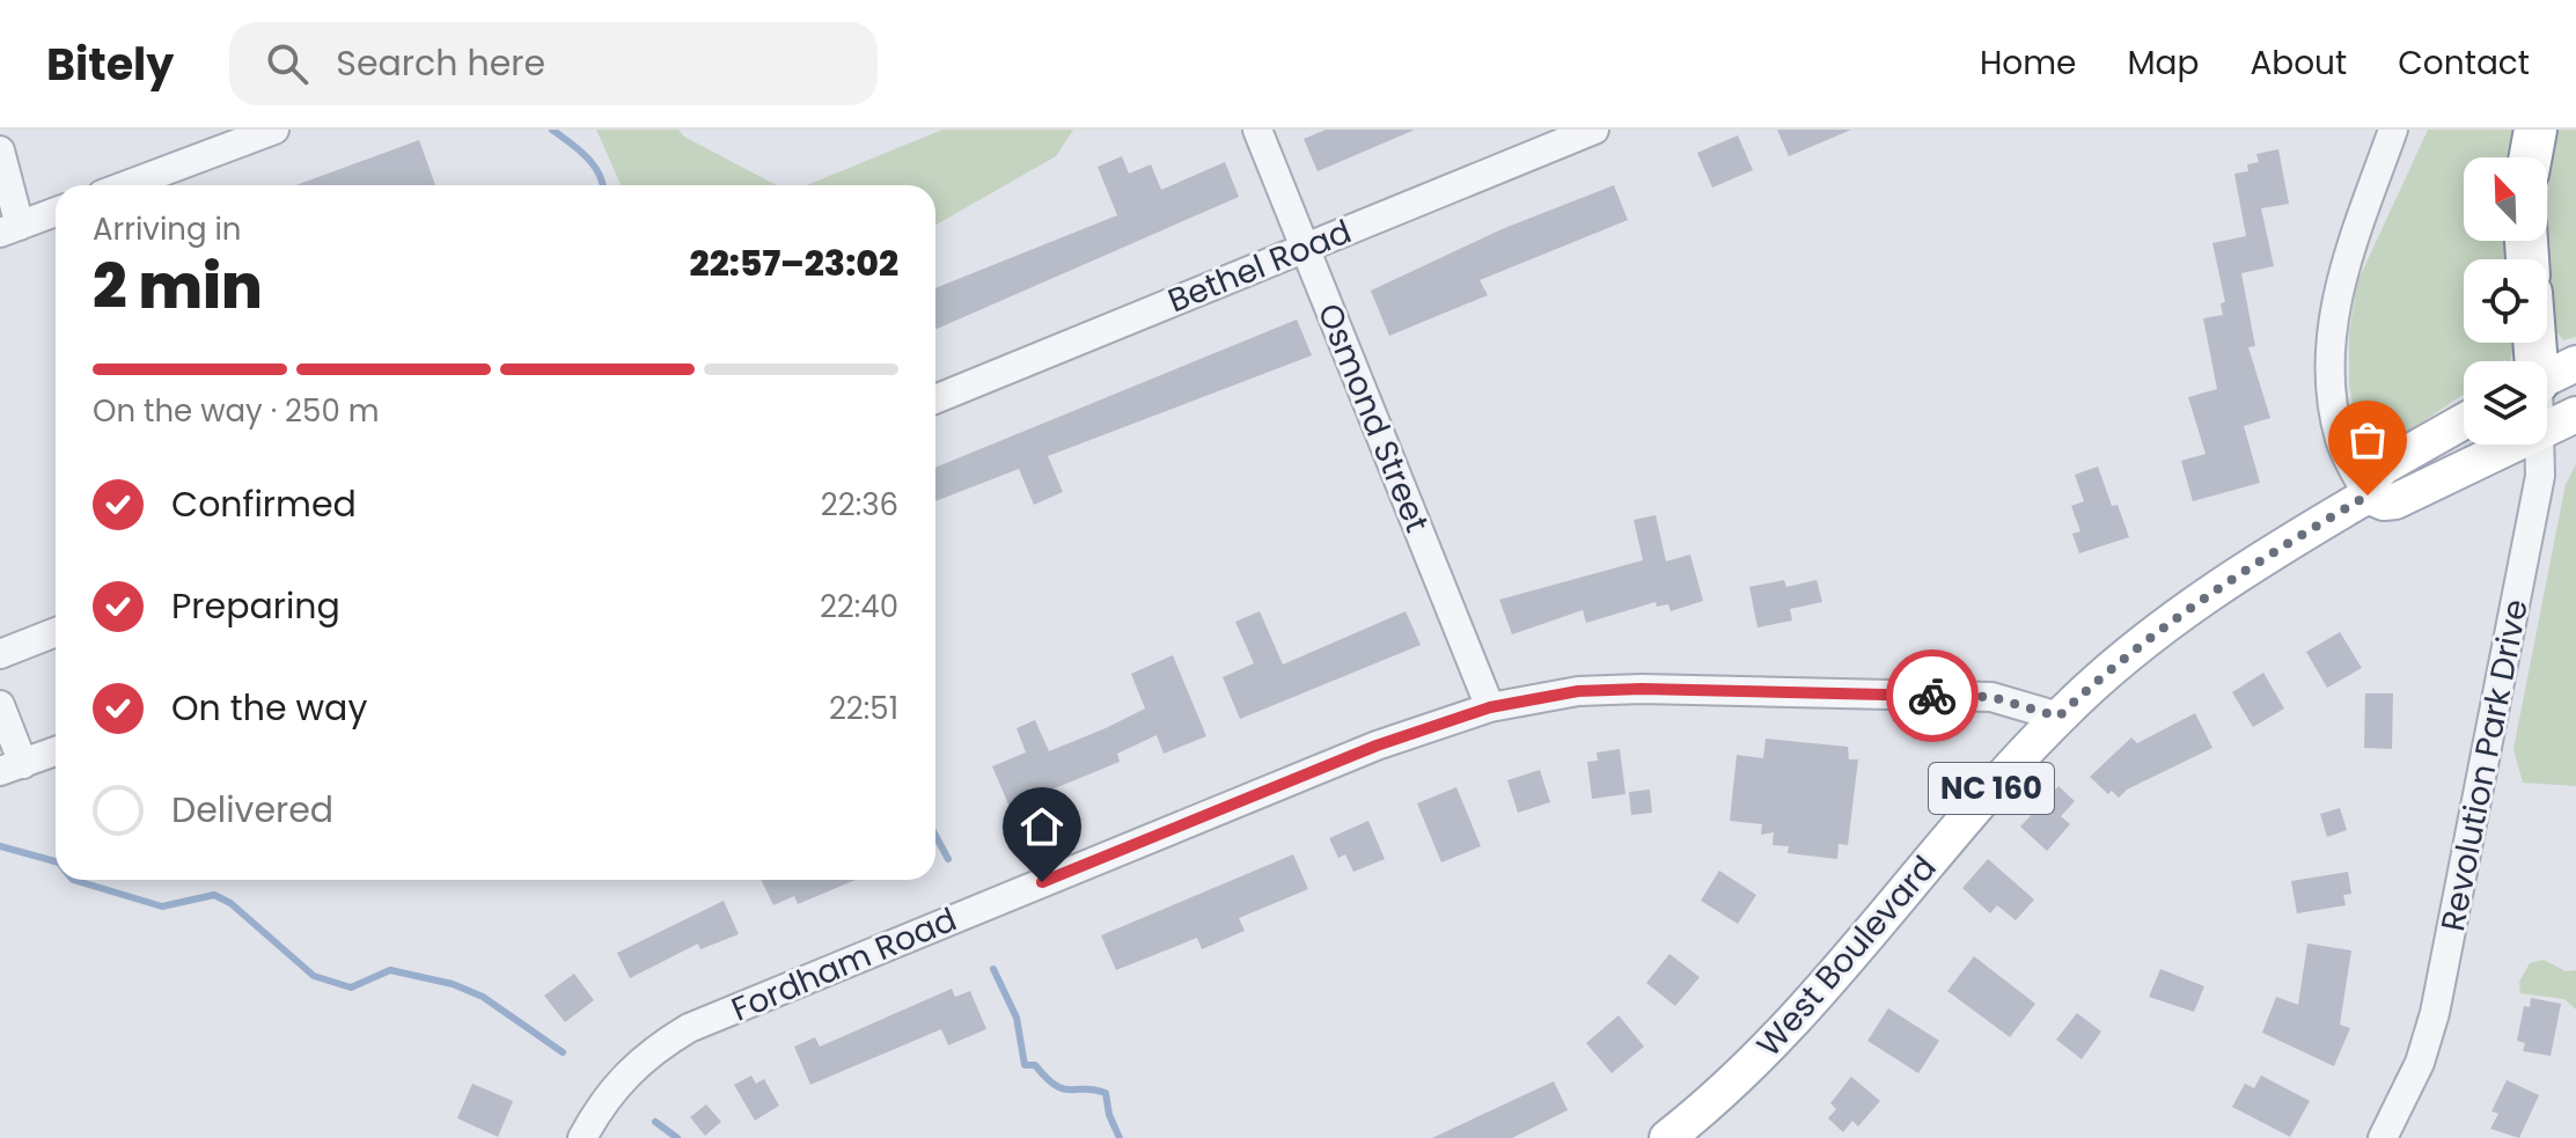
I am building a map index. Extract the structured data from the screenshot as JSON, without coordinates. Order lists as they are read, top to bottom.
{
  "streets": {
    "main road": ["NC 160", "West Boulevard"],
    "street": [
      "Bethel Road",
      "Osmond Street",
      "Revolution Park Drive",
      "Fordham Road"
    ]
  },
  "crossings": [
    ["Bethel Road", "Osmond Street"],
    ["Osmond Street", "Fordham Road"],
    ["West Boulevard", "Fordham Road"]
  ],
  "north": "top left",
  "page": {
    "header": "Bitely",
    "search": "Search here",
    "nav": [
      "Home",
      "Map",
      "About",
      "Contact"
    ],
    "heading": ["2 min", "Arriving in", "22:57–23:02"],
    "bar": "On the way · 250 m",
    "list": [
      ["Confirmed", "22:36"],
      ["Preparing", "22:40"],
      ["On the way", "22:51"],
      "Delivered"
    ]
  }
}
